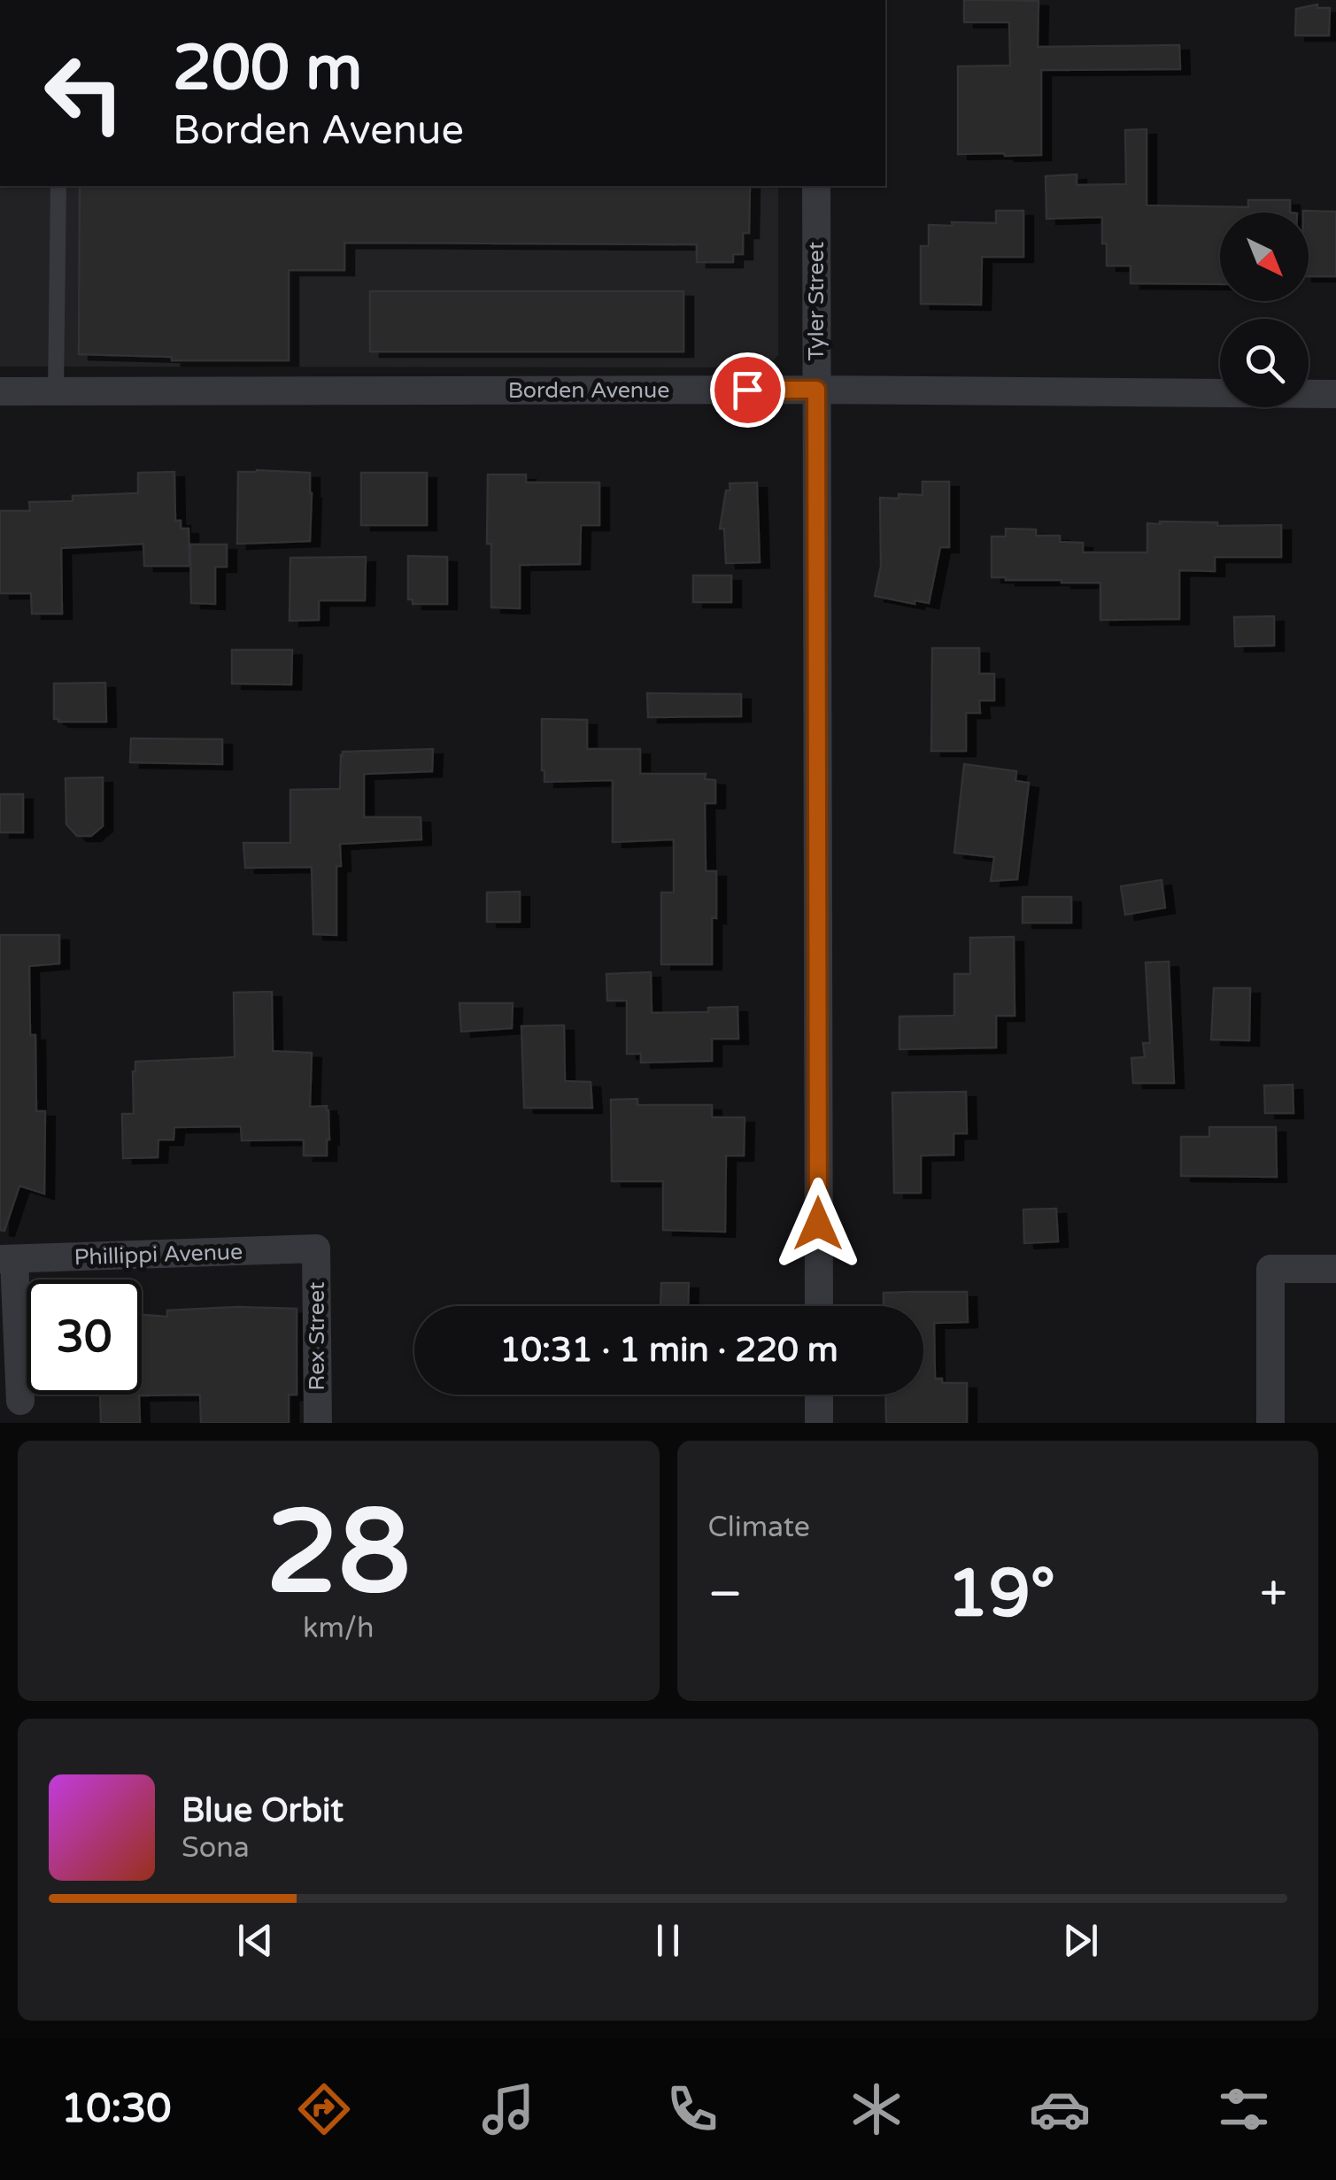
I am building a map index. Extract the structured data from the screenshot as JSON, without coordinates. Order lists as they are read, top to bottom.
{
  "streets": {
    "street": [
      "Tyler Street",
      "Borden Avenue",
      "Phillippi Avenue",
      "Rex Street"
    ]
  },
  "crossings": [
    ["Tyler Street", "Borden Avenue"],
    ["Phillippi Avenue", "Rex Street"]
  ],
  "north": "bottom right",
  "page": {
    "turn": ["200 m", "Borden Avenue"],
    "limit": "30",
    "trip": "10:31 · 1 min · 220 m",
    "tile": [
      ["28", "km/h"],
      "Climate"
    ],
    "heat": ["−", "19°", "+"],
    "song": ["Blue Orbit", "Sona"],
    "tabs": "10:30"
  }
}
